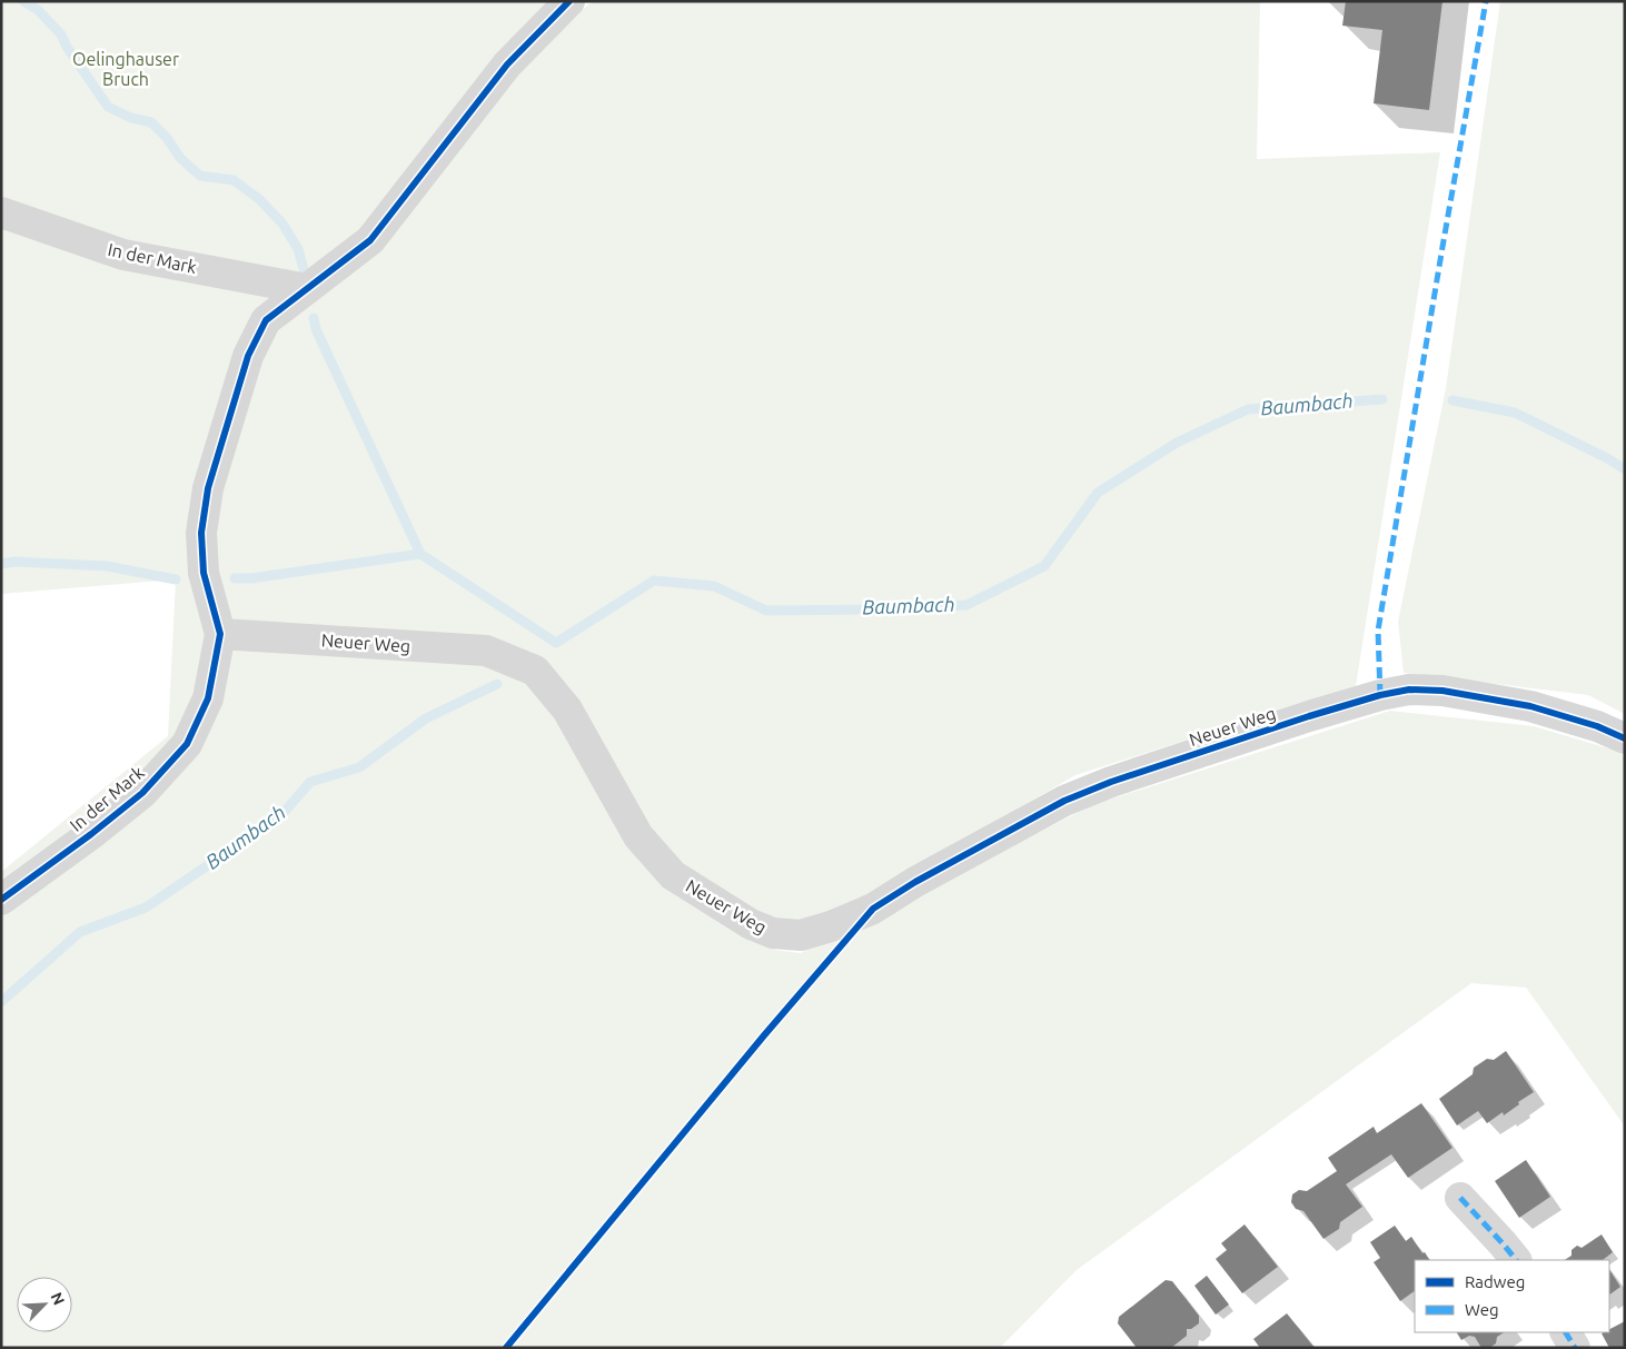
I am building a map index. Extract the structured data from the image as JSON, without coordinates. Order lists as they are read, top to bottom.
{
  "streets": {
    "street": ["In der Mark", "Neuer Weg"]
  },
  "crossings": [
    ["In der Mark", "Neuer Weg"]
  ],
  "water": ["Baumbach"],
  "parks": ["Oelinghauser Bruch"],
  "legend": ["Radweg", "Weg"],
  "north": "top right"
}
